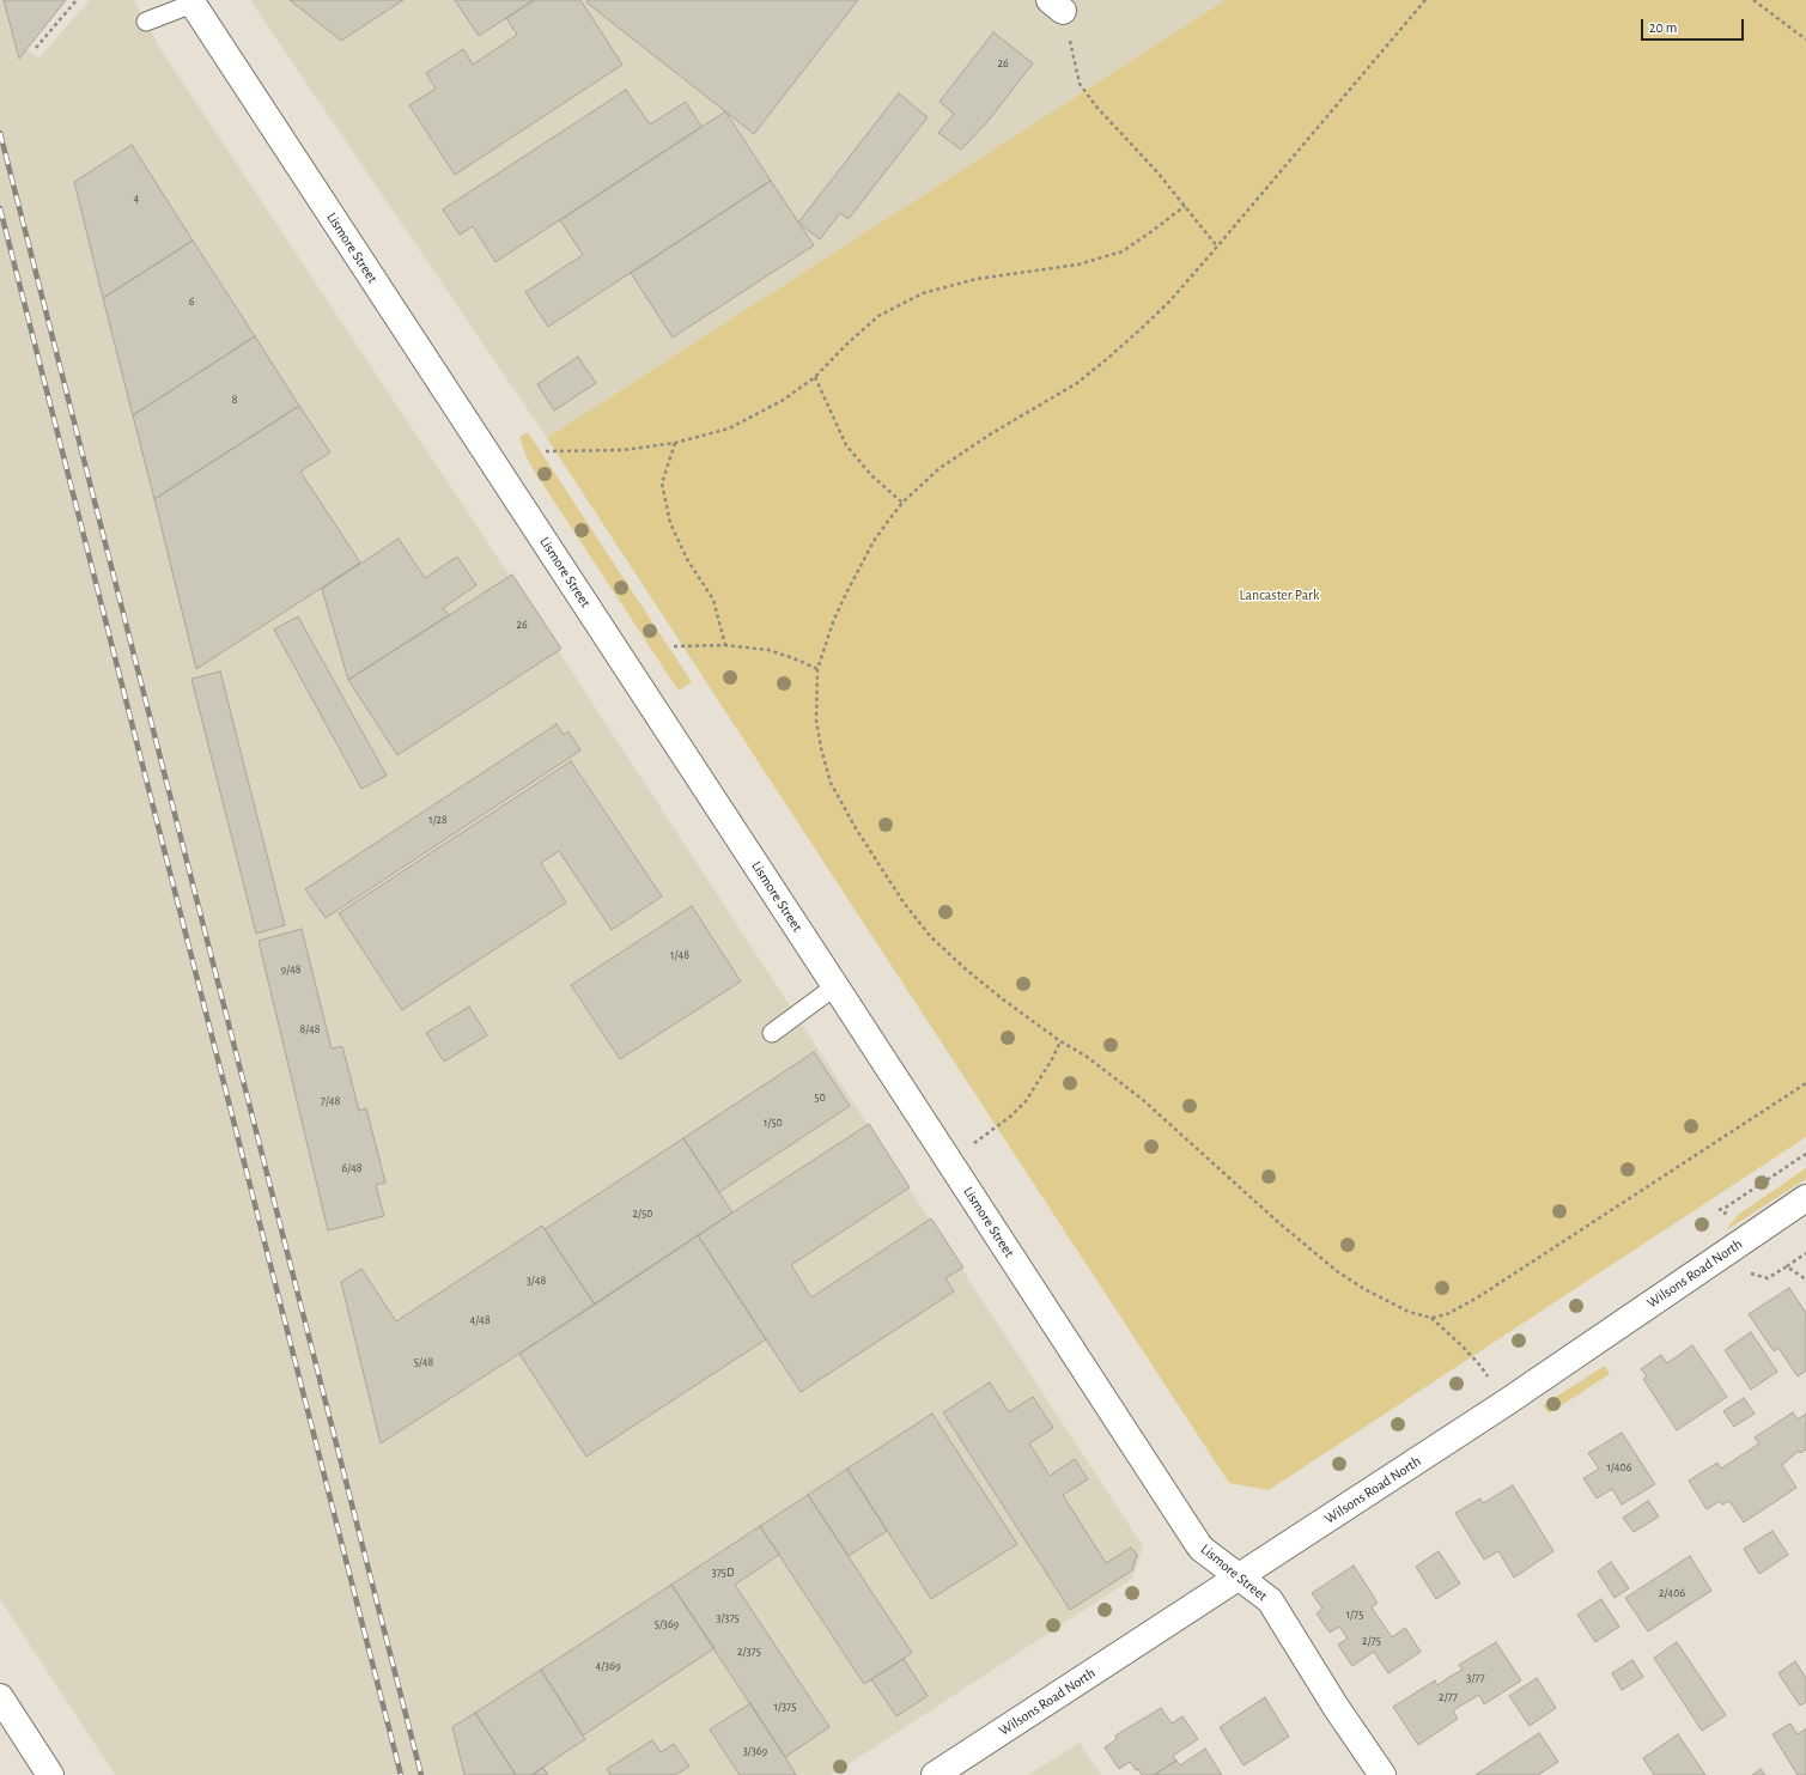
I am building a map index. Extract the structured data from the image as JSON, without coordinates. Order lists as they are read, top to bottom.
{
  "streets": {
    "street": ["Lismore Street", "Wilsons Road North"]
  },
  "crossings": [
    ["Lismore Street", "Wilsons Road North"]
  ],
  "parks": ["Lancaster Park"],
  "house_numbers": [
    "26",
    "4",
    "6",
    "8",
    "26",
    "1/28",
    "1/48",
    "9/48",
    "8/48",
    "50",
    "7/48",
    "1/50",
    "6/48",
    "2/50",
    "3/48",
    "4/48",
    "5/48",
    "1/406",
    "375D",
    "2/406",
    "1/75",
    "3/375",
    "5/369",
    "2/75",
    "2/375",
    "4/369",
    "3/77",
    "2/77",
    "1/375",
    "3/369"
  ],
  "scale_bar": "20 m"
}
